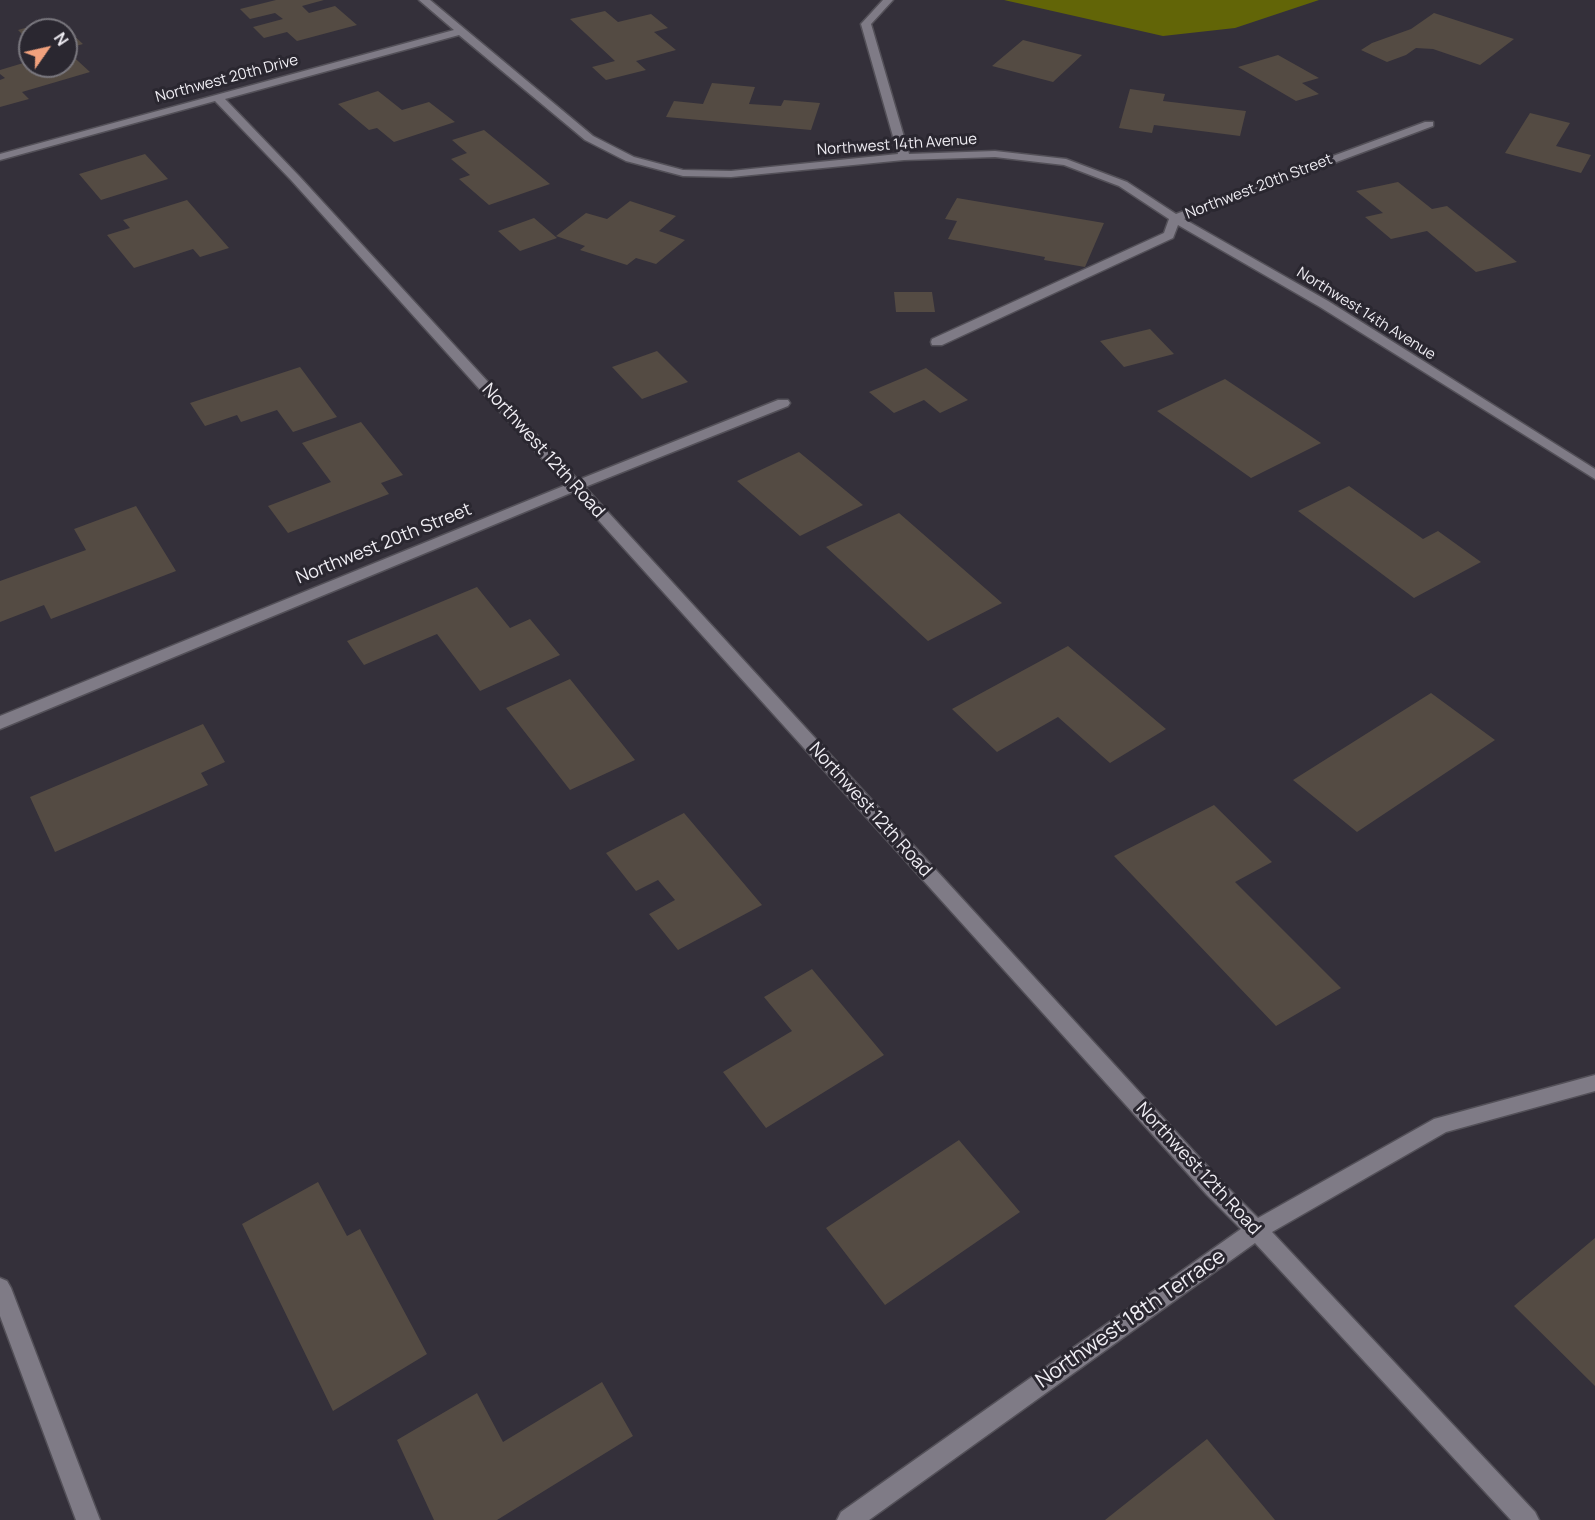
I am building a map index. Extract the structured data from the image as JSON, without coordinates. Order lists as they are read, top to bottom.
{
  "streets": {
    "street": [
      "Northwest 20th Drive",
      "Northwest 14th Avenue",
      "Northwest 20th Street",
      "Northwest 12th Road",
      "Northwest 18th Terrace"
    ]
  },
  "crossings": [
    ["Northwest 20th Drive", "Northwest 14th Avenue"],
    ["Northwest 20th Drive", "Northwest 12th Road"],
    ["Northwest 14th Avenue", "Northwest 20th Street"],
    ["Northwest 20th Street", "Northwest 12th Road"],
    ["Northwest 12th Road", "Northwest 18th Terrace"]
  ],
  "north": "top right"
}
